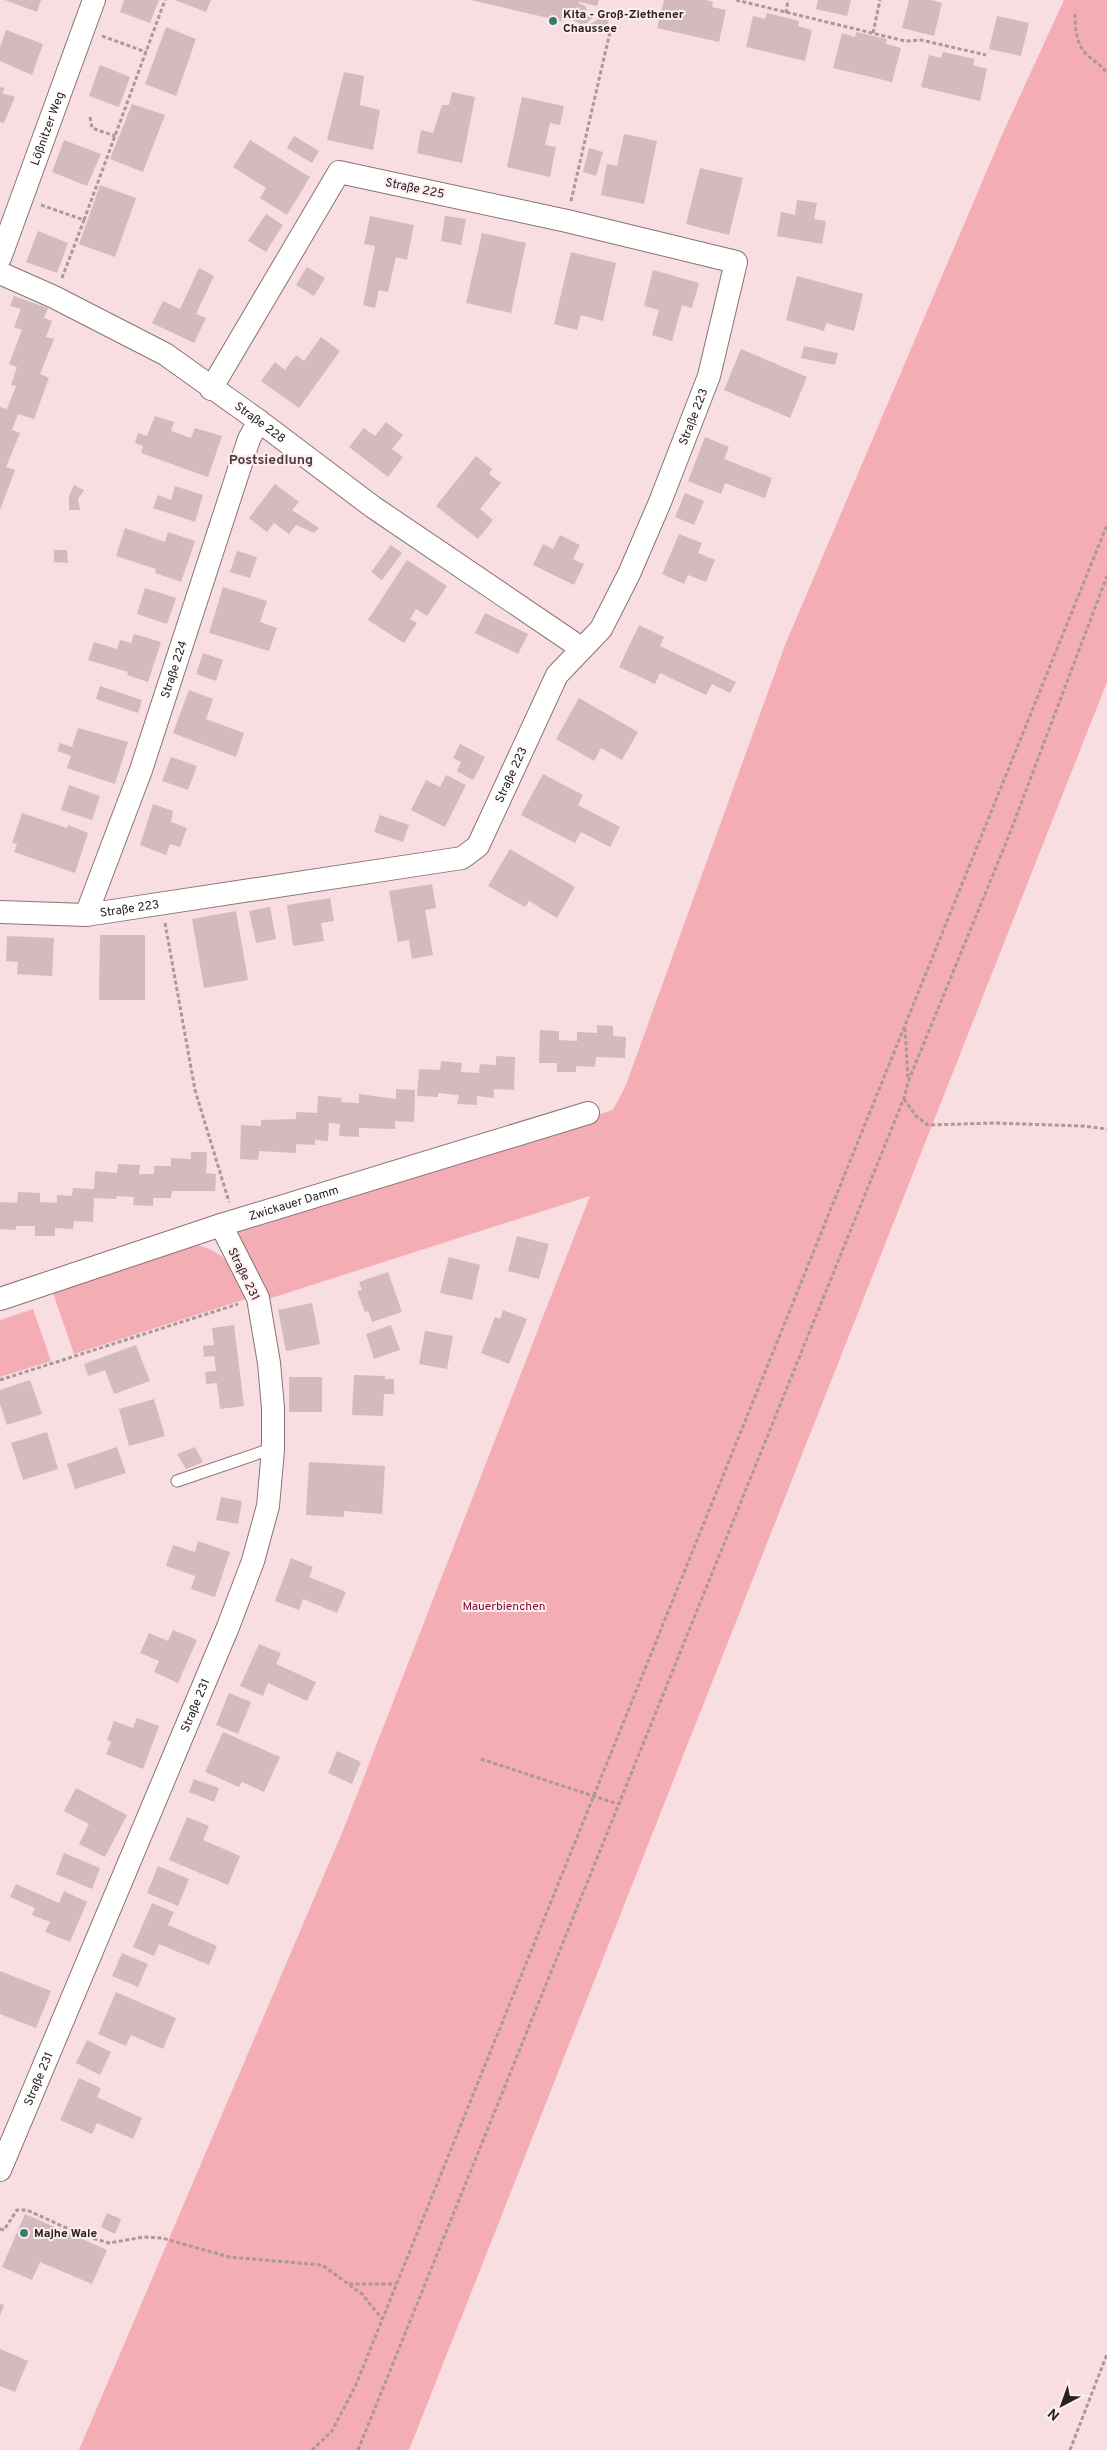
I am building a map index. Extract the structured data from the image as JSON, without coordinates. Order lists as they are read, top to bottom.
{
  "streets": {
    "street": [
      "Lößnitzer Weg",
      "Straße 225",
      "Straße 223",
      "Straße 228",
      "Straße 224",
      "Zwickauer Damm",
      "Straße 231"
    ]
  },
  "crossings": [
    ["Straße 225", "Straße 223"],
    ["Straße 225", "Straße 228"],
    ["Straße 223", "Straße 228"],
    ["Straße 223", "Straße 224"],
    ["Straße 228", "Straße 224"],
    ["Zwickauer Damm", "Straße 231"]
  ],
  "districts": ["Postsiedlung"],
  "parks": ["Mauerbienchen"],
  "places": ["Kita - Groß-Ziethener Chaussee", "Majhe Wale"],
  "north": "bottom left"
}
